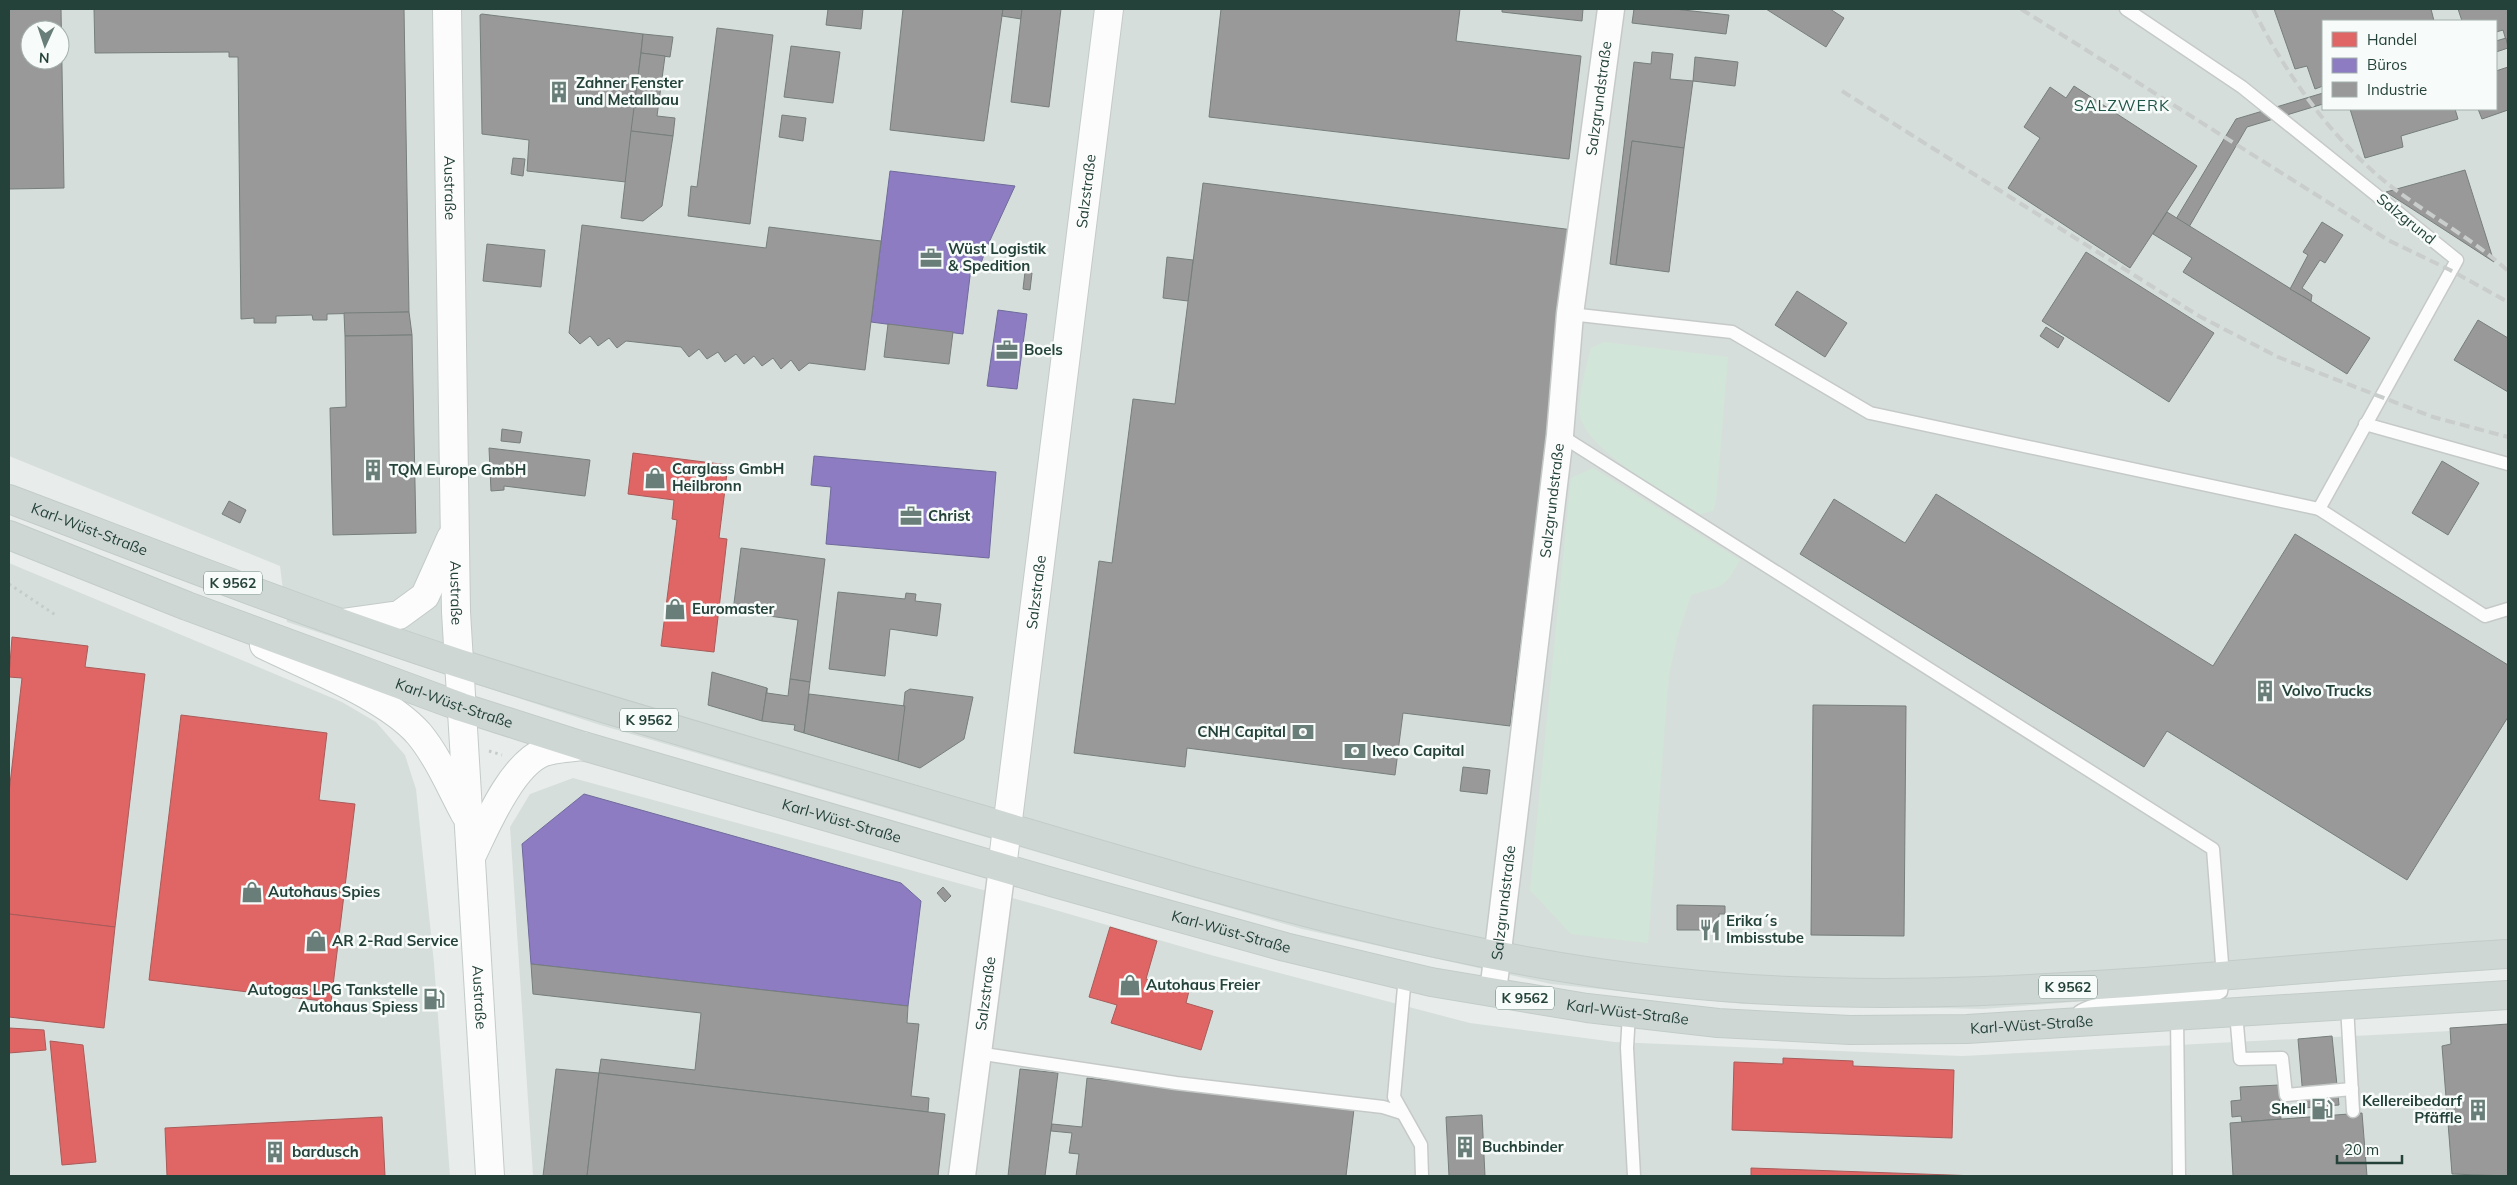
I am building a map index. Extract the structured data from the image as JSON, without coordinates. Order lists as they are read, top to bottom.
{
  "streets": {
    "main road": [
      "Austraße",
      "Salzstraße",
      "Karl-Wüst-Straße",
      "K 9562"
    ],
    "street": ["Salzgrundstraße"],
    "lane": ["Salzgrund"]
  },
  "crossings": [
    ["Salzgrundstraße", "Karl-Wüst-Straße"],
    ["Austraße", "Karl-Wüst-Straße"],
    ["Salzstraße", "Karl-Wüst-Straße"]
  ],
  "districts": ["SALZWERK"],
  "places": {
    "building": [
      "Zahner Fenster und Metallbau",
      "TQM Europe GmbH",
      "Volvo Trucks",
      "Kellereibedarf Pfäffle",
      "Buchbinder",
      "bardusch"
    ],
    "office": ["Wüst Logistik & Spedition", "Boels", "Christ"],
    "shop": [
      "Carglass GmbH Heilbronn",
      "Euromaster",
      "Autohaus Spies",
      "AR 2-Rad Service",
      "Autohaus Freier"
    ],
    "bank": ["CNH Capital", "Iveco Capital"],
    "restaurant": ["Erika´s Imbisstube"],
    "fuel station": ["Autogas LPG Tankstelle Autohaus Spiess", "Shell"]
  },
  "legend": ["Handel", "Büros", "Industrie"],
  "scale_bar": "20 m",
  "north": "bottom"
}
